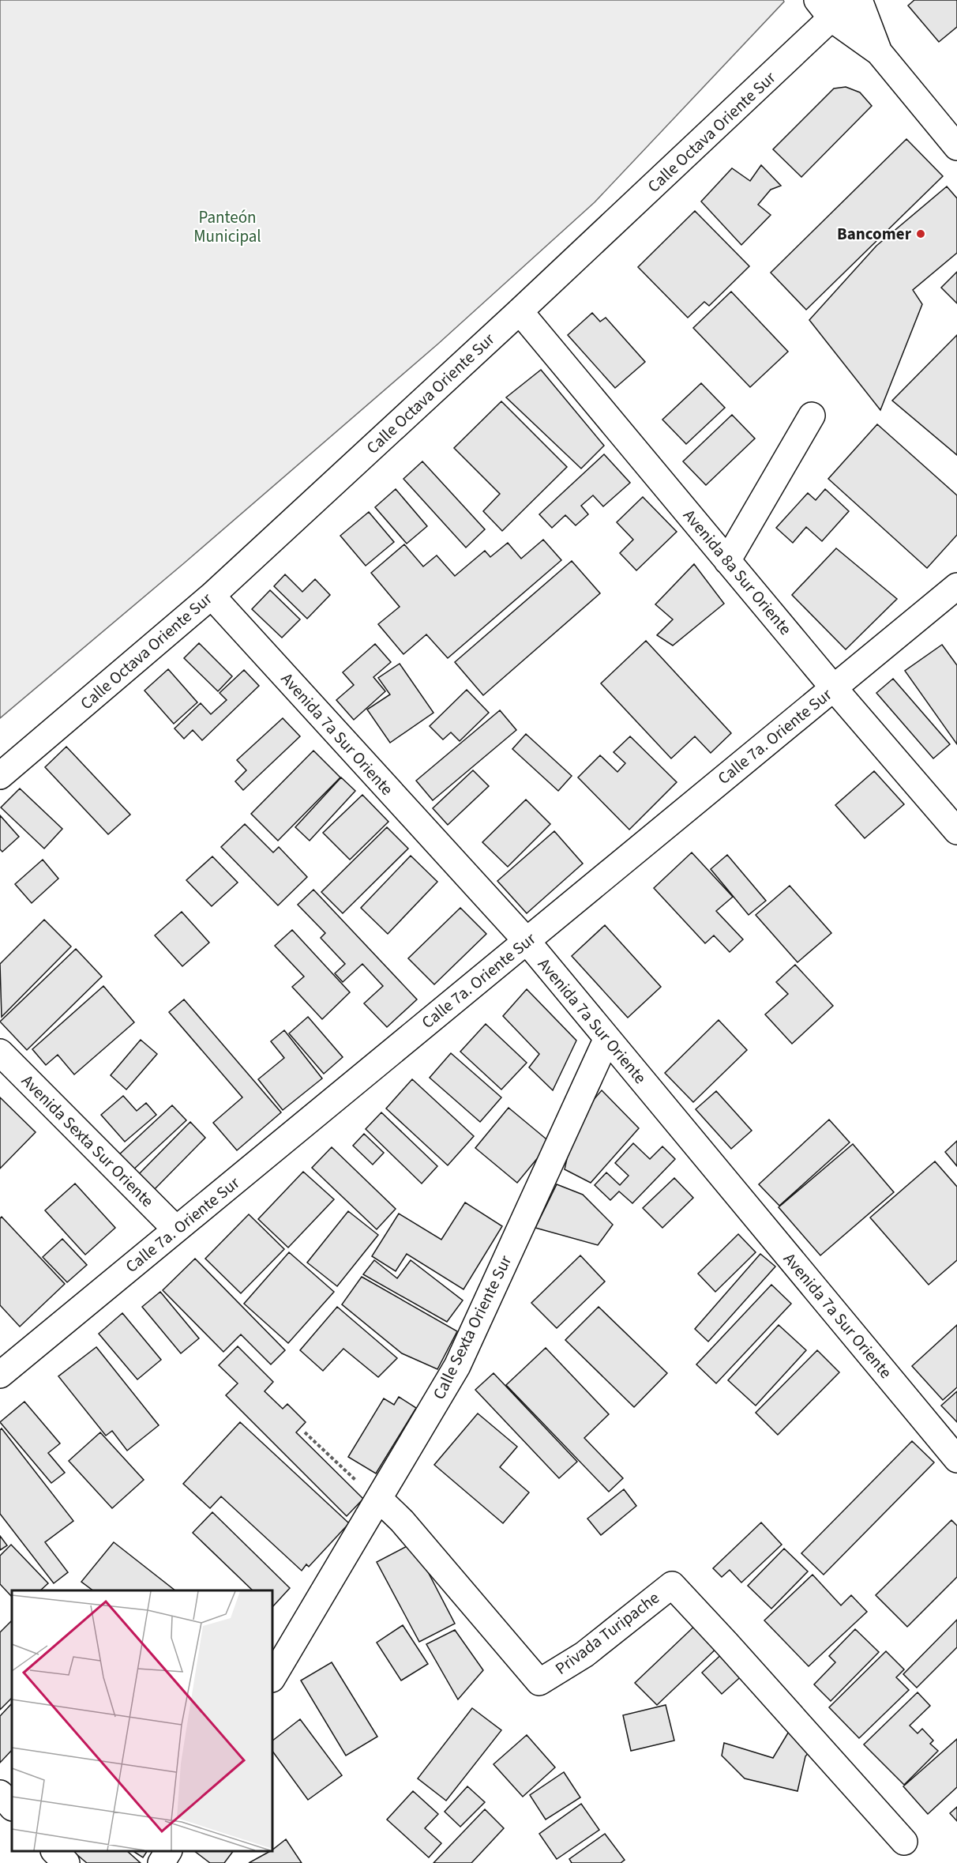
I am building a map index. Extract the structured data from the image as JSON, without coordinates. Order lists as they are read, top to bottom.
{
  "streets": {
    "street": [
      "Calle Octava Oriente Sur",
      "Avenida 8a Sur Oriente",
      "Avenida 7a Sur Oriente",
      "Calle 7a. Oriente Sur",
      "Avenida Sexta Sur Oriente",
      "Calle Sexta Oriente Sur",
      "Privada Turipache"
    ]
  },
  "crossings": [
    ["Calle Octava Oriente Sur", "Avenida 8a Sur Oriente"],
    ["Calle Octava Oriente Sur", "Avenida 7a Sur Oriente"],
    ["Avenida 8a Sur Oriente", "Calle 7a. Oriente Sur"],
    ["Avenida 7a Sur Oriente", "Calle 7a. Oriente Sur"],
    ["Avenida 7a Sur Oriente", "Calle Sexta Oriente Sur"],
    ["Calle 7a. Oriente Sur", "Avenida Sexta Sur Oriente"],
    ["Calle Sexta Oriente Sur", "Privada Turipache"]
  ],
  "parks": ["Panteón Municipal"],
  "places": ["Bancomer"]
}
